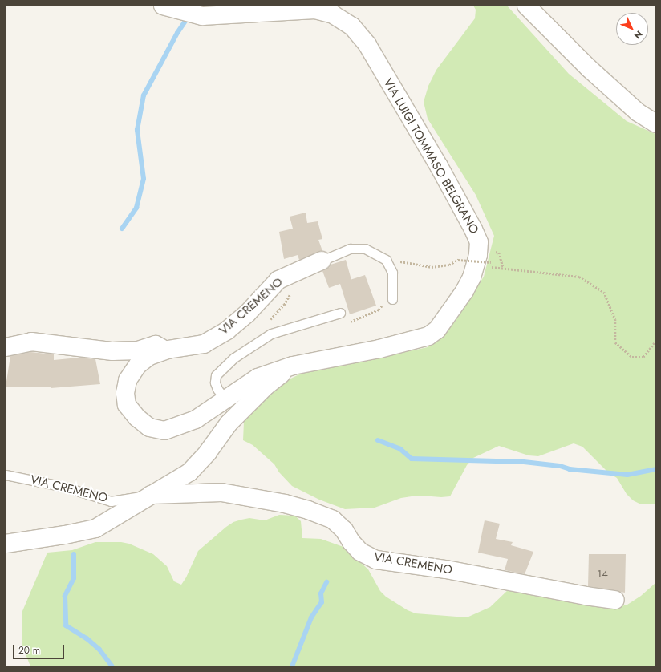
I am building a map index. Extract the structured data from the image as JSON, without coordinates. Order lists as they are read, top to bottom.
{
  "streets": {
    "street": ["VIA LUIGI TOMMASO BELGRANO", "VIA CREMENO"]
  },
  "crossings": [
    ["VIA LUIGI TOMMASO BELGRANO", "VIA CREMENO"]
  ],
  "house_numbers": ["14"],
  "scale_bar": "20 m",
  "north": "bottom right"
}
